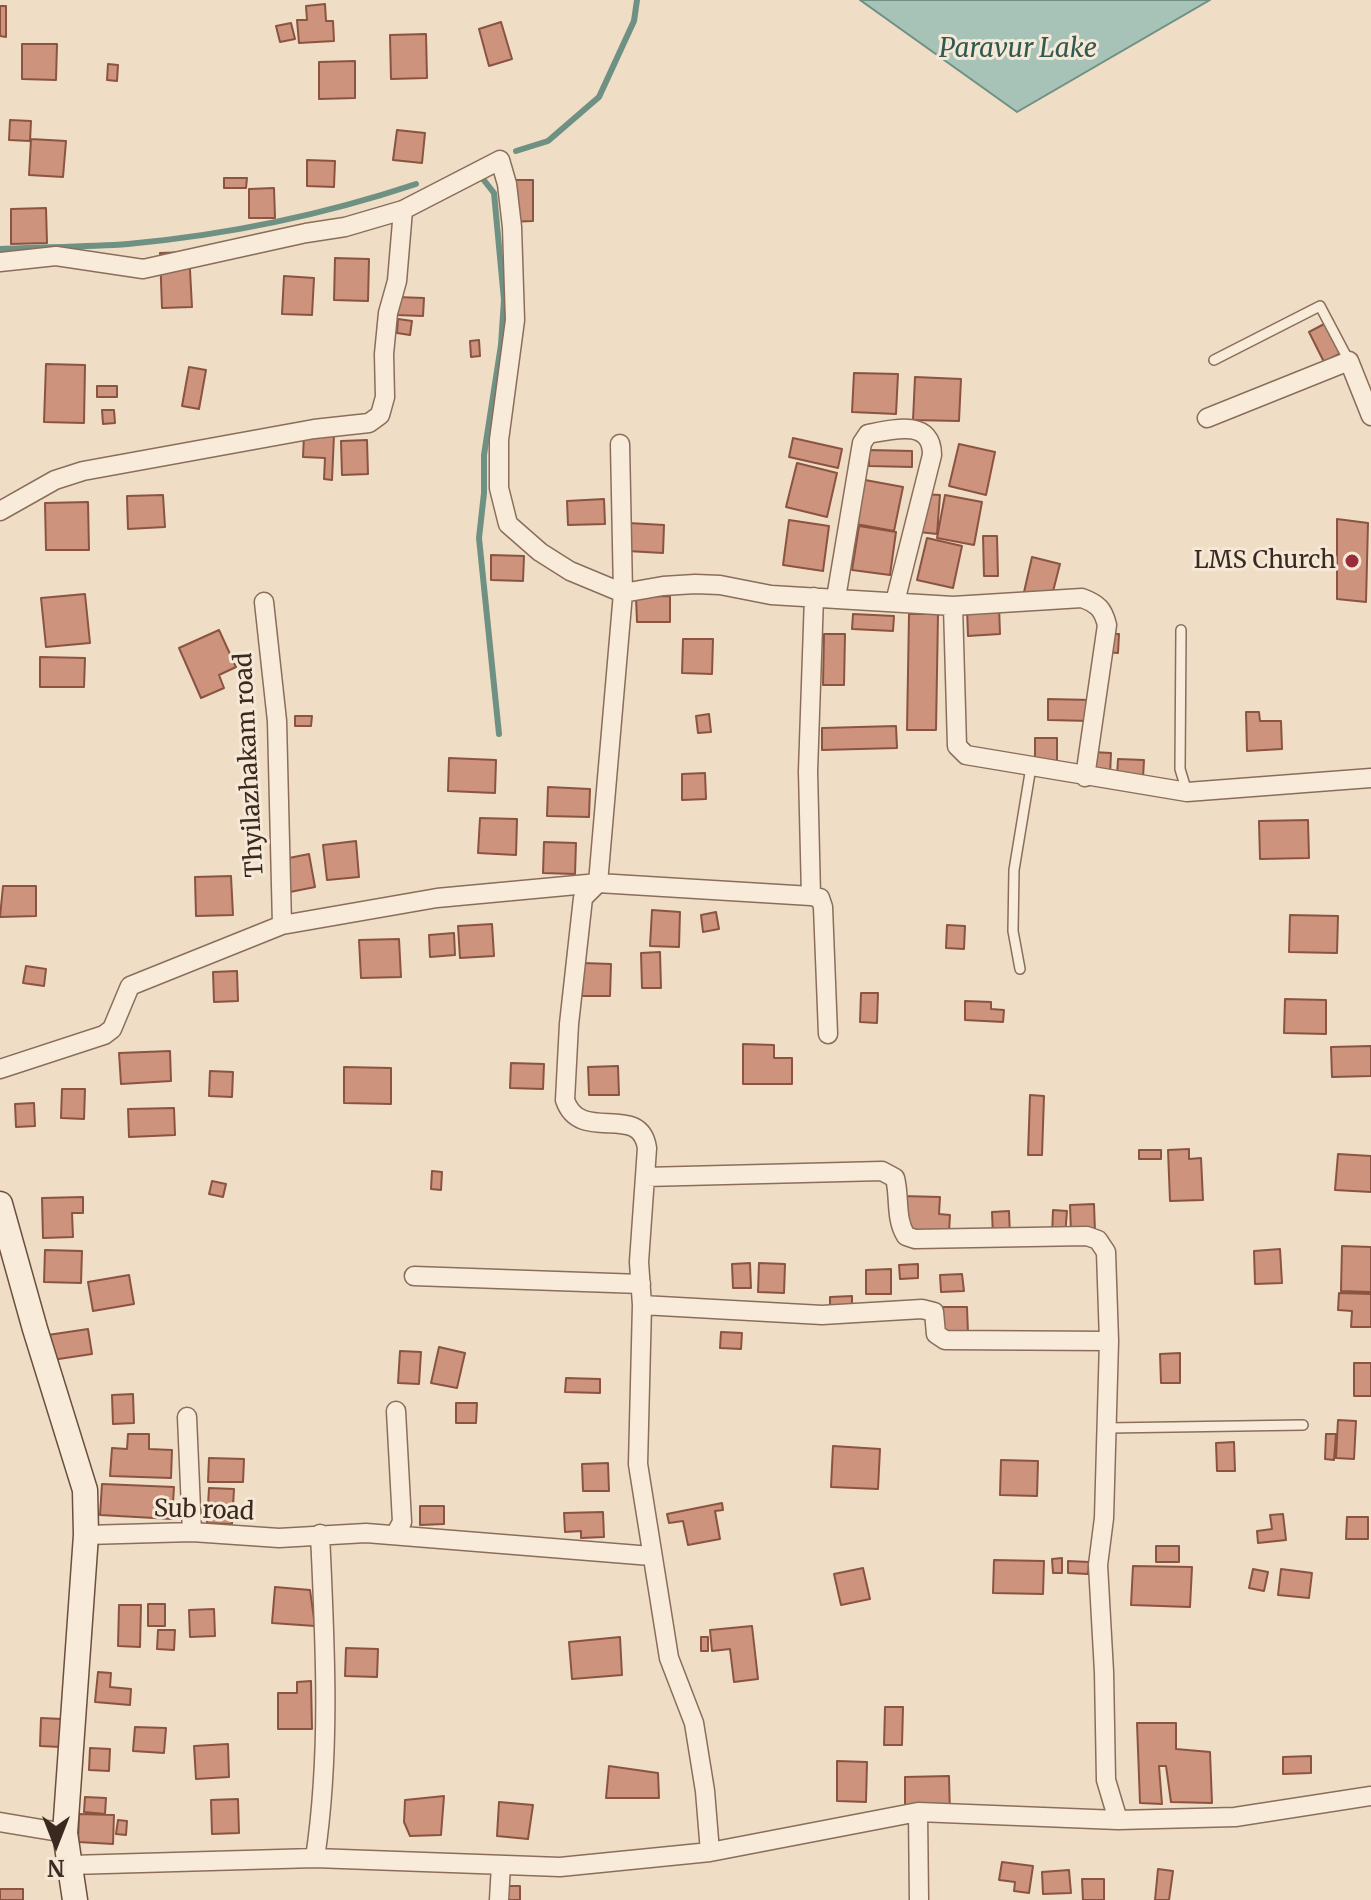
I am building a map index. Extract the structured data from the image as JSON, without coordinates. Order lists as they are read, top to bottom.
{
  "streets": {
    "street": ["Thyilazhakam road", "Sub road"]
  },
  "water": ["Paravur Lake"],
  "places": ["LMS Church"],
  "north": "bottom"
}
